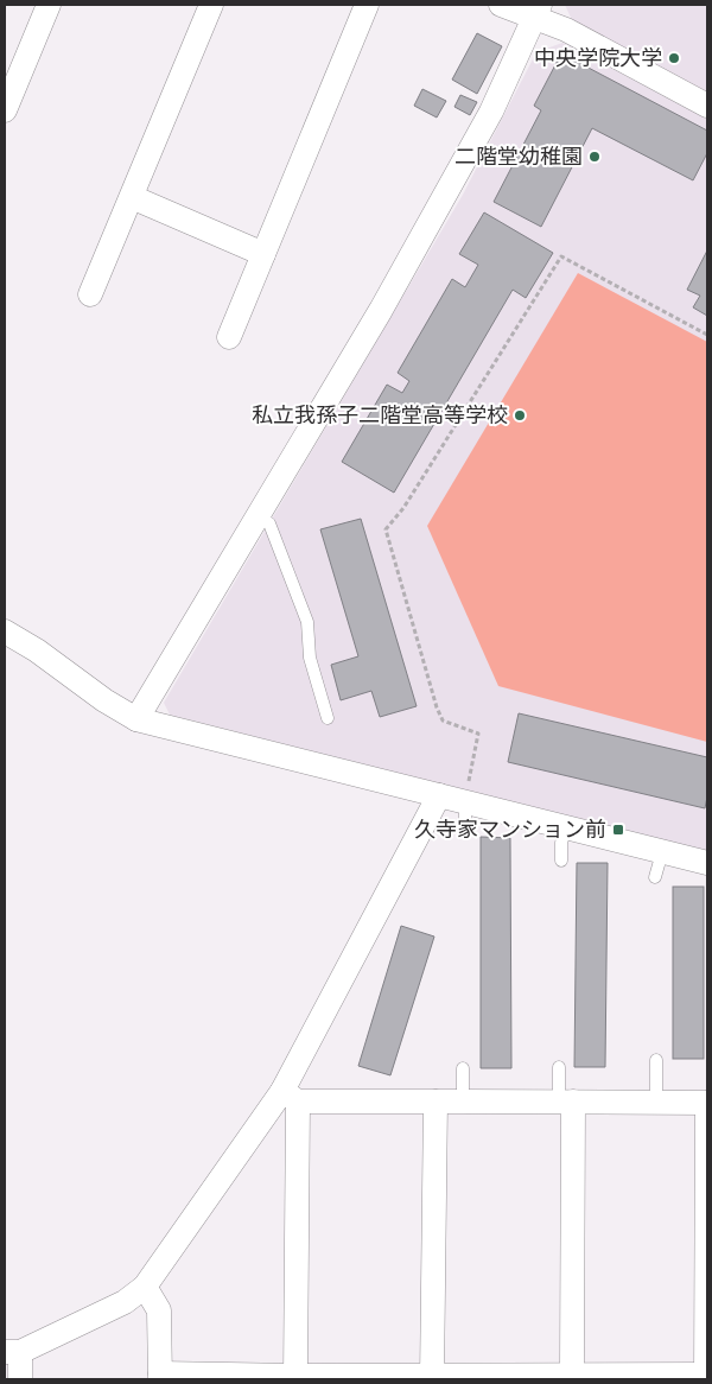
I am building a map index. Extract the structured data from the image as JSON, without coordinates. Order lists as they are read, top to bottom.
{
  "places": {
    "other": ["中央学院大学", "二階堂幼稚園", "私立我孫子二階堂高等学校"],
    "transit": ["久寺家マンション前"]
  }
}
